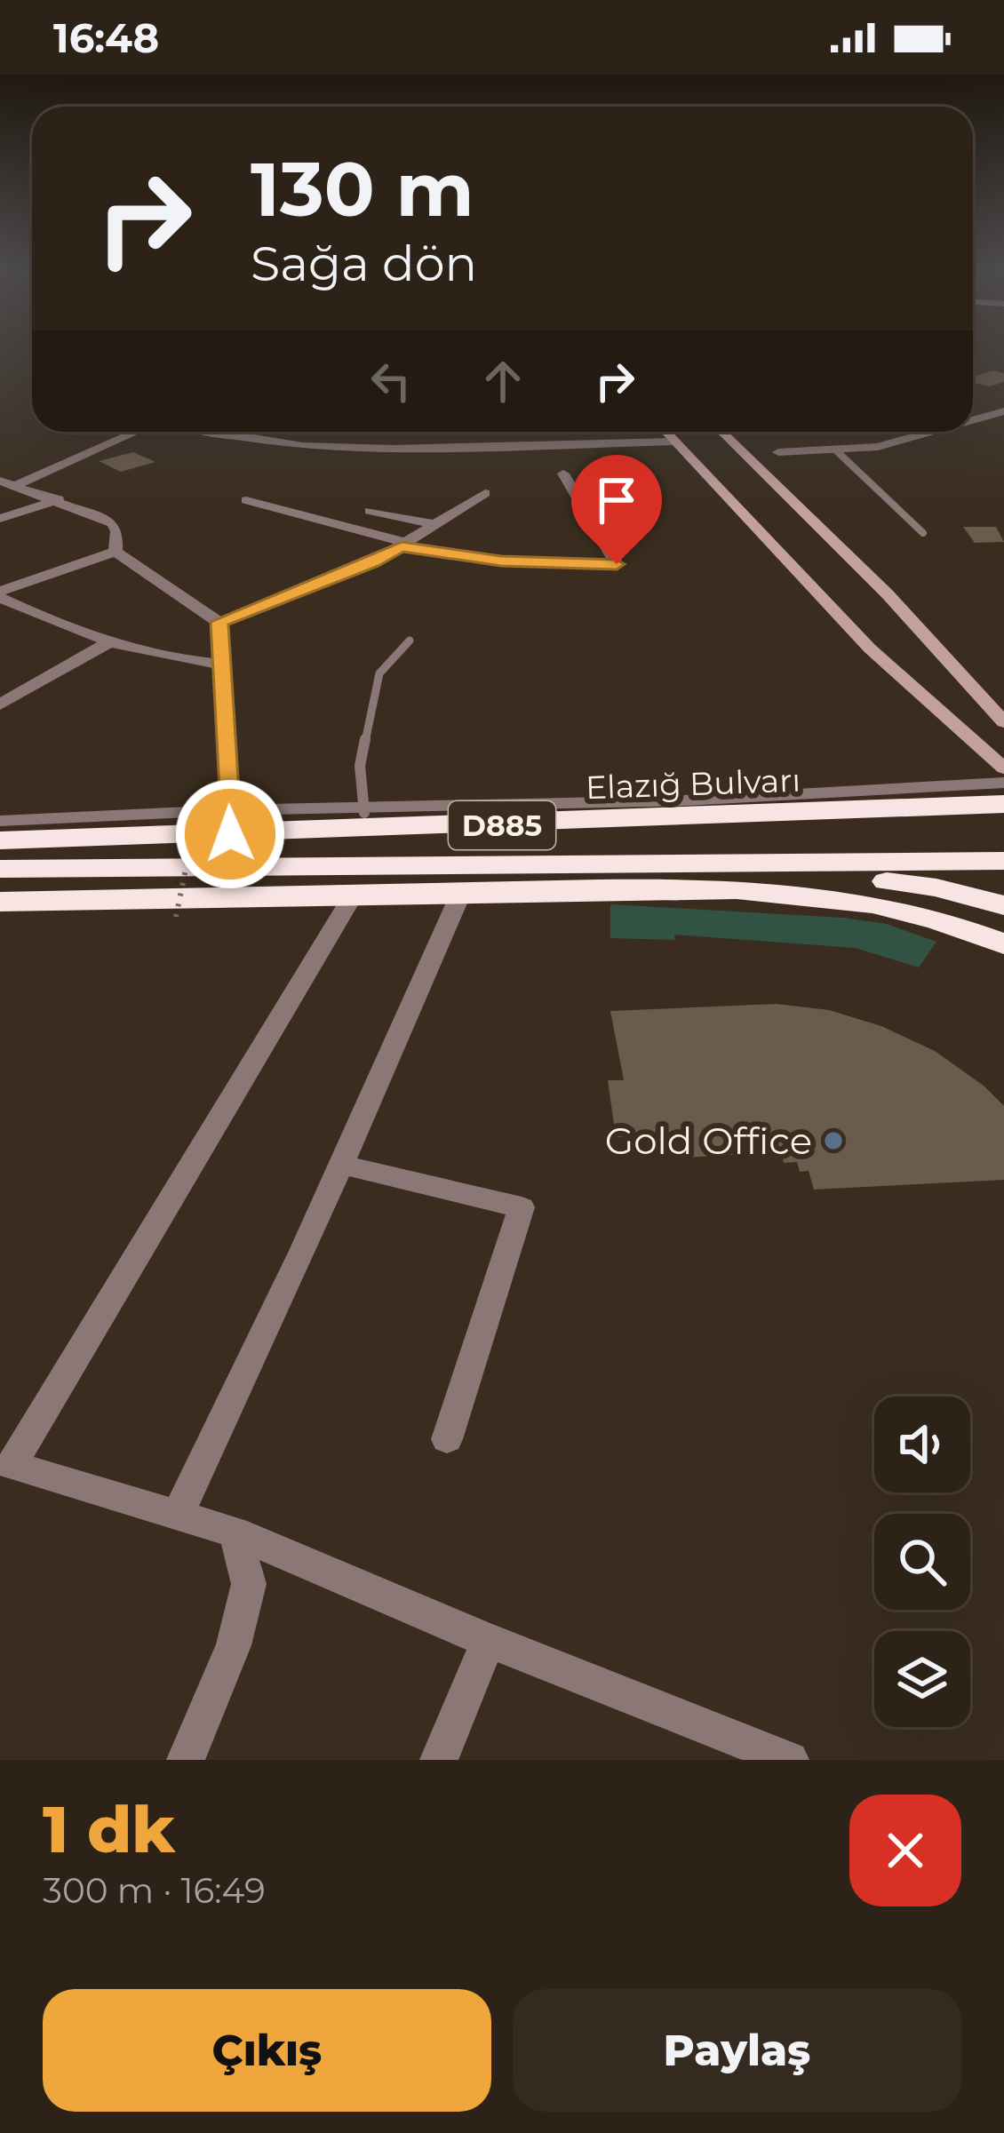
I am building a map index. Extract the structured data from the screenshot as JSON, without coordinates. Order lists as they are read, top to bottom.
{
  "streets": {
    "highway": ["Elazığ Bulvarı", "D885"]
  },
  "places": ["Gold Office"],
  "page": {
    "status": "16:48",
    "turn": ["130 m", "Sağa dön"],
    "heading": ["1 dk", "300 m · 16:49"],
    "buttons": ["Çıkış", "Paylaş"]
  }
}
